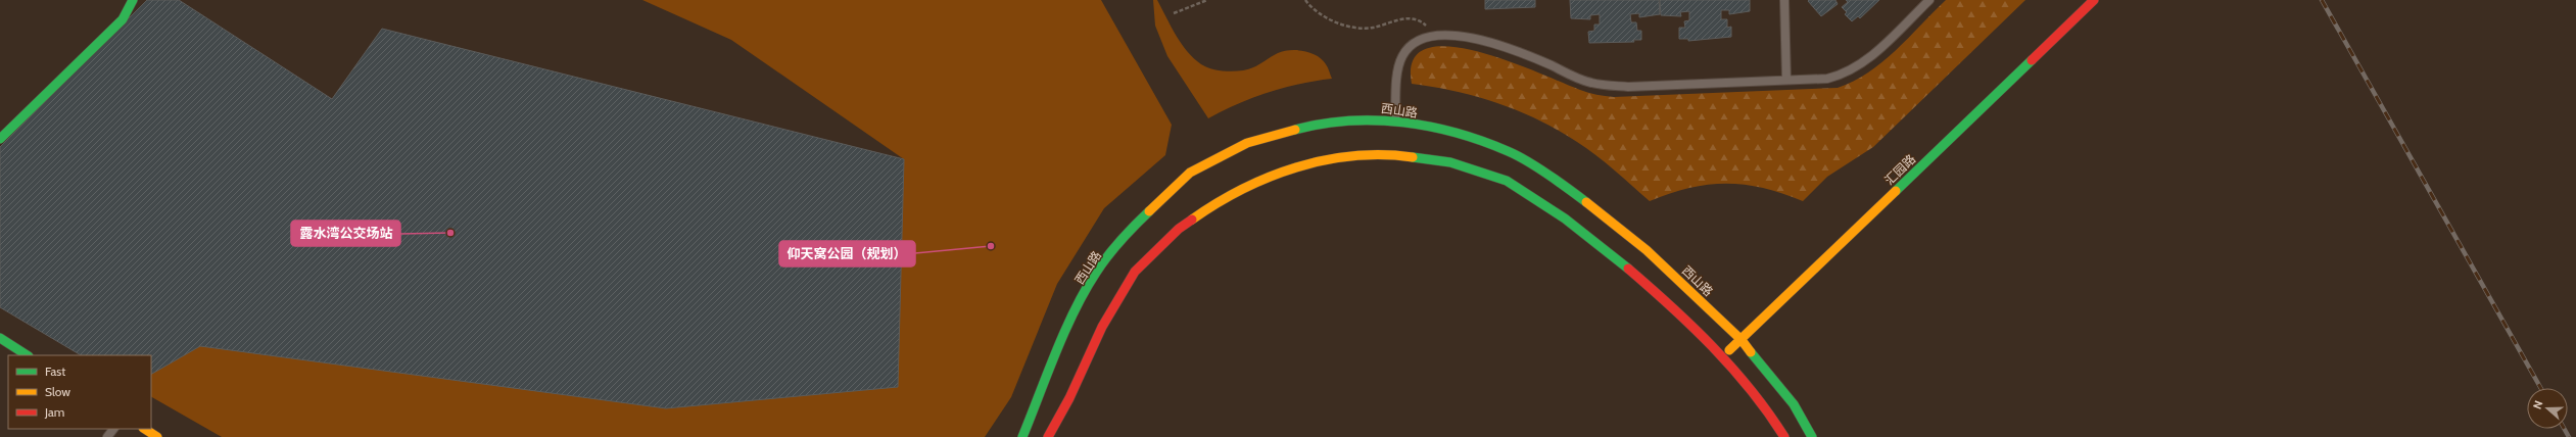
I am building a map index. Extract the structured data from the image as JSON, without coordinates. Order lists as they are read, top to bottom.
{
  "streets": {
    "main road": ["西山路", "汇园路"]
  },
  "crossings": [
    ["西山路", "汇园路"]
  ],
  "places": ["露水湾公交场站", "仰天窝公园（规划）"],
  "legend": ["Fast", "Slow", "Jam"],
  "north": "left"
}
